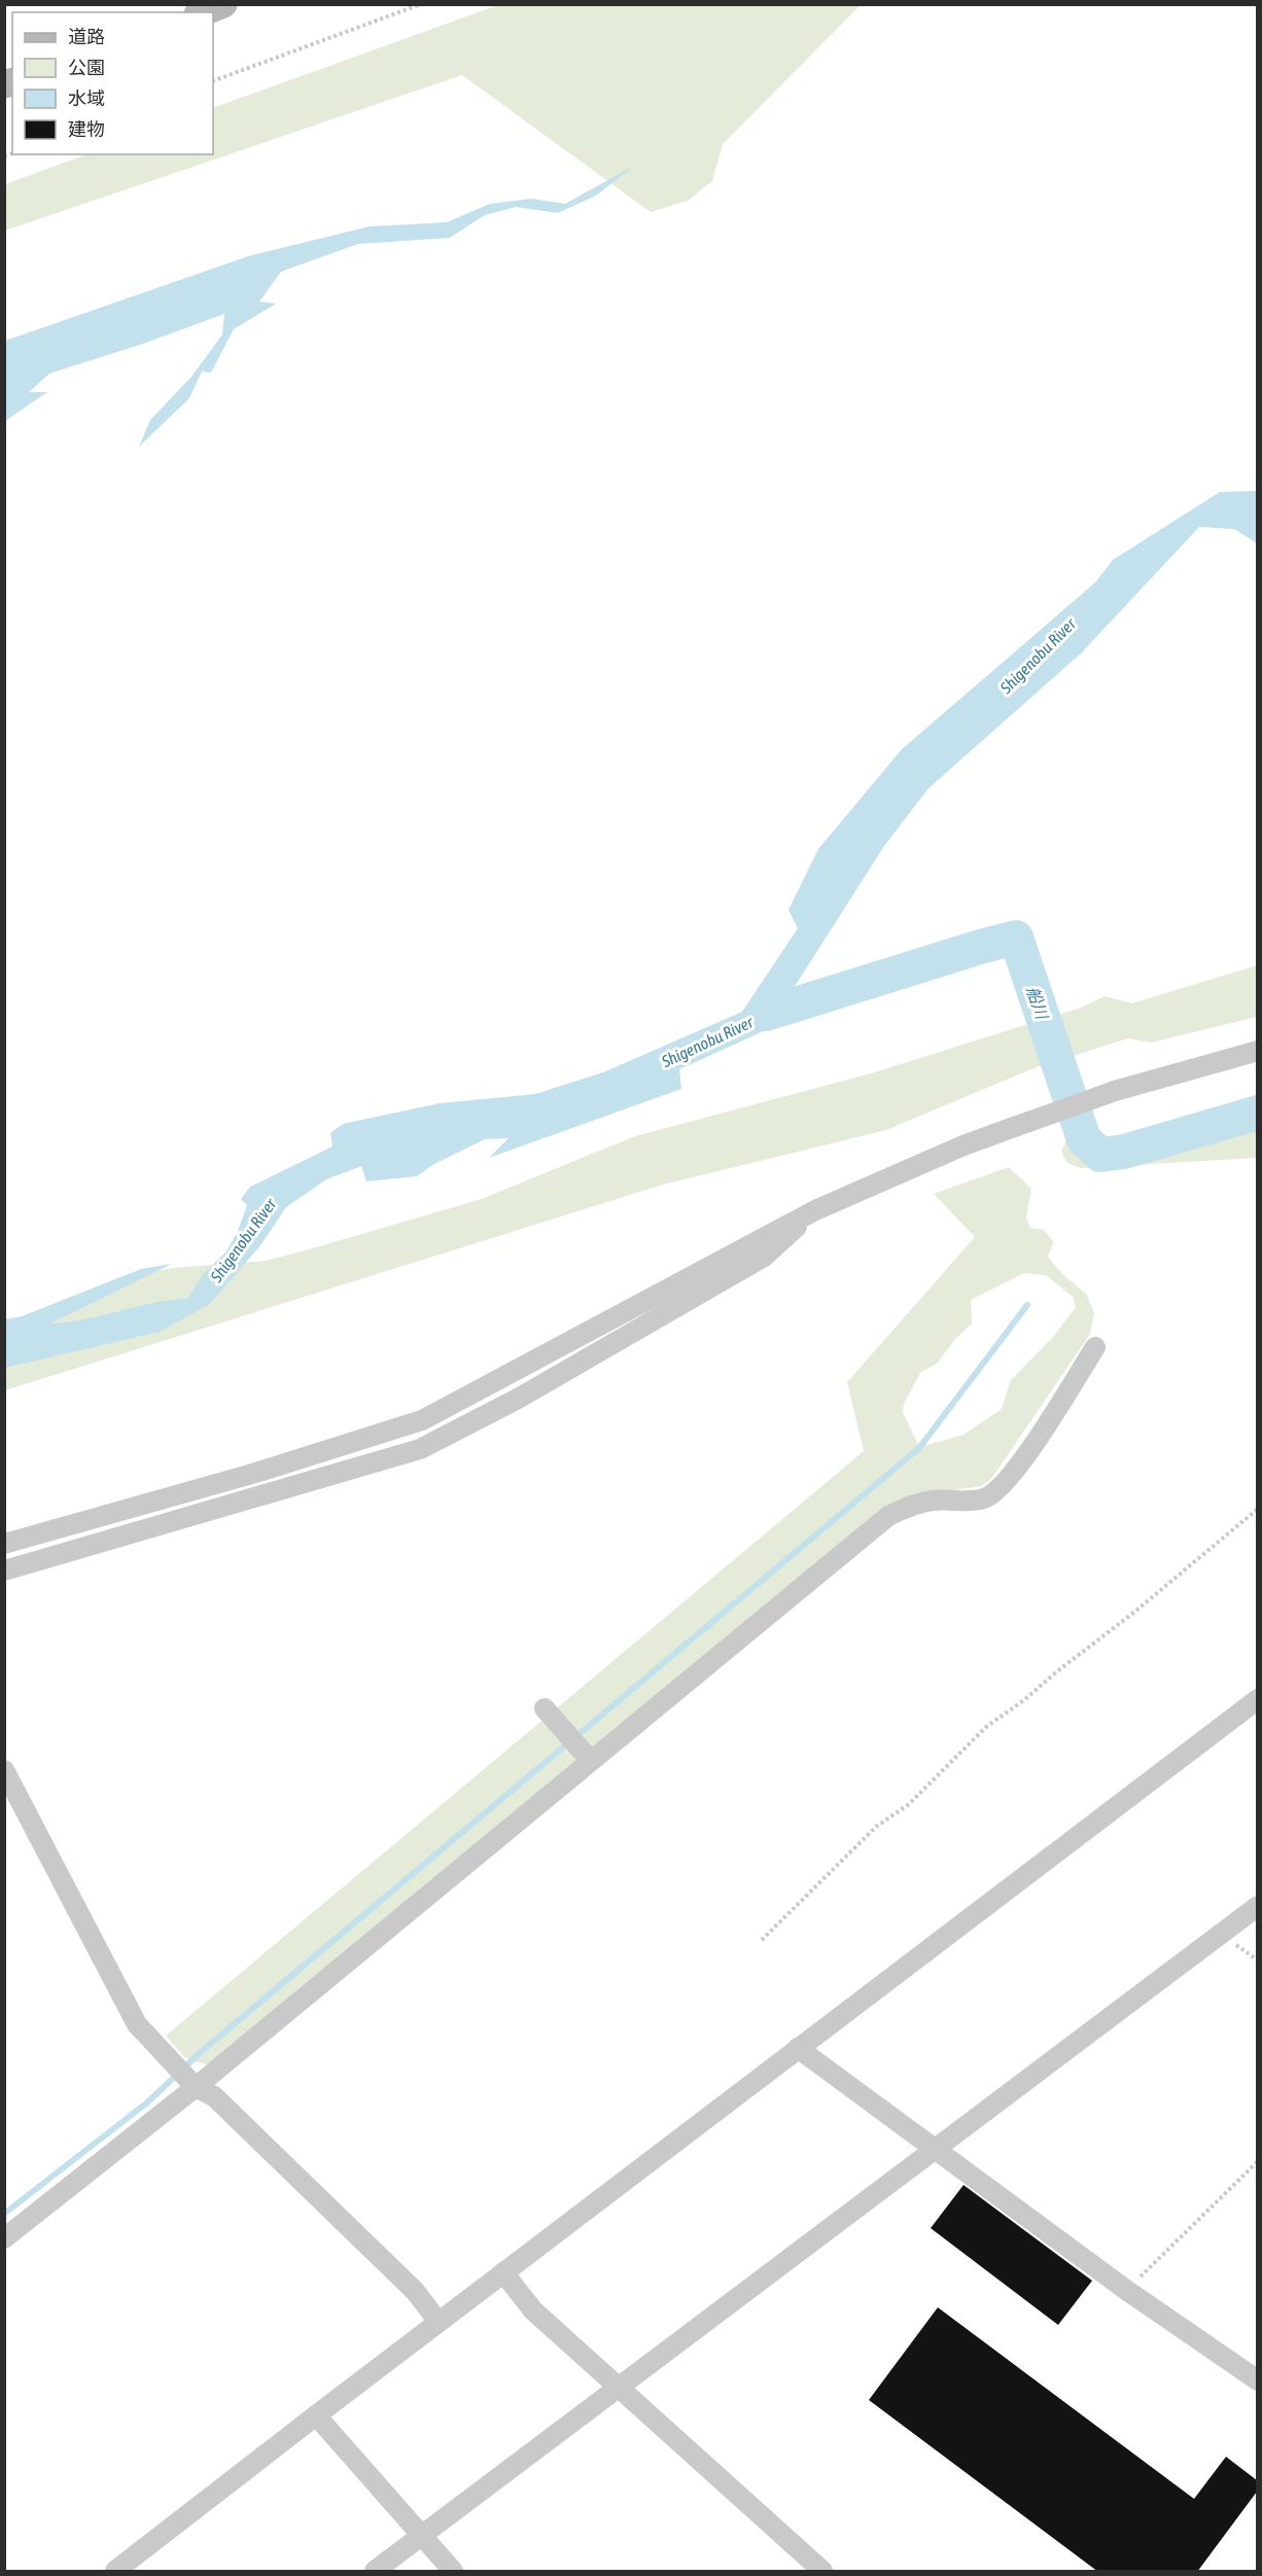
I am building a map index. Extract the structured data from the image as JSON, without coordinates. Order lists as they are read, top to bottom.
{
  "water": ["Shigenobu River", "船川"],
  "legend": [
    "道路",
    "公園",
    "水域",
    "建物"
  ]
}
